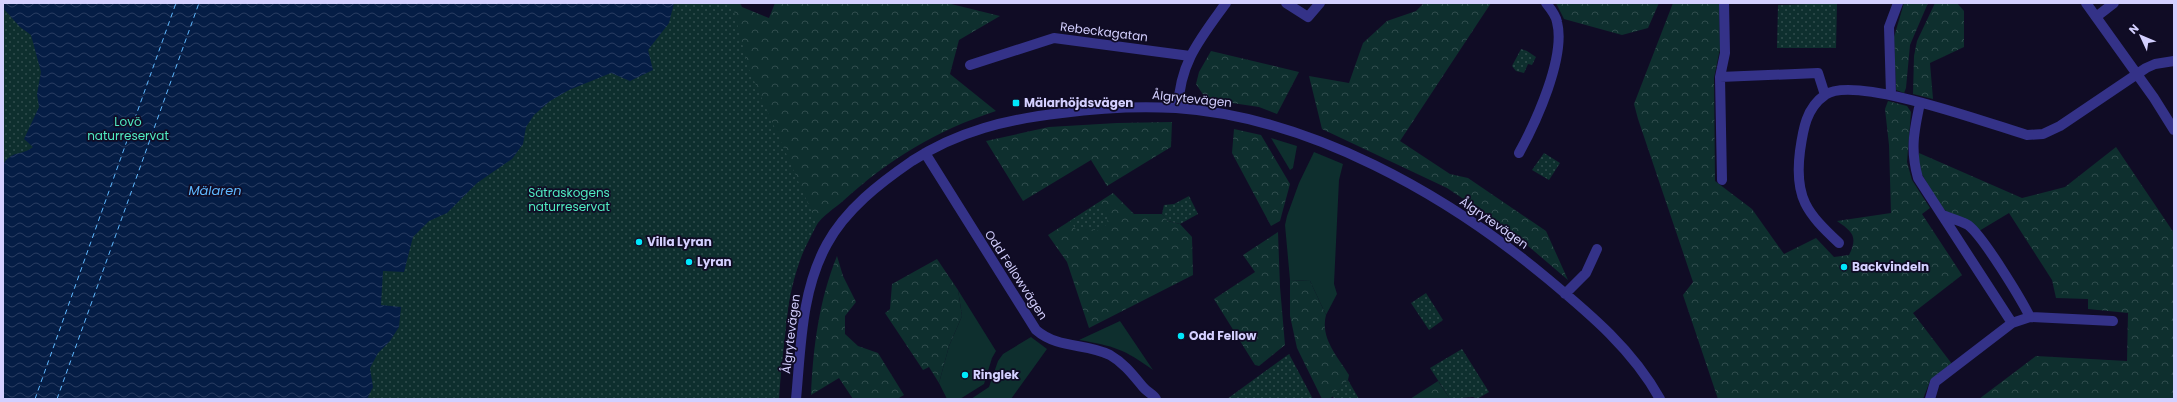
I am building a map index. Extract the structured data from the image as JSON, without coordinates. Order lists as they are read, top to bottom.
{
  "streets": {
    "street": ["Rebeckagatan", "Ålgrytevägen", "Odd Fellowvägen"]
  },
  "crossings": [
    ["Ålgrytevägen", "Odd Fellowvägen"]
  ],
  "water": ["Mälaren"],
  "parks": ["Lovö naturreservat", "Sätraskogens naturreservat"],
  "places": {
    "transit": ["Mälarhöjdsvägen"],
    "other": [
      "Villa Lyran",
      "Lyran",
      "Backvindeln",
      "Odd Fellow",
      "Ringlek"
    ]
  },
  "north": "top left"
}
